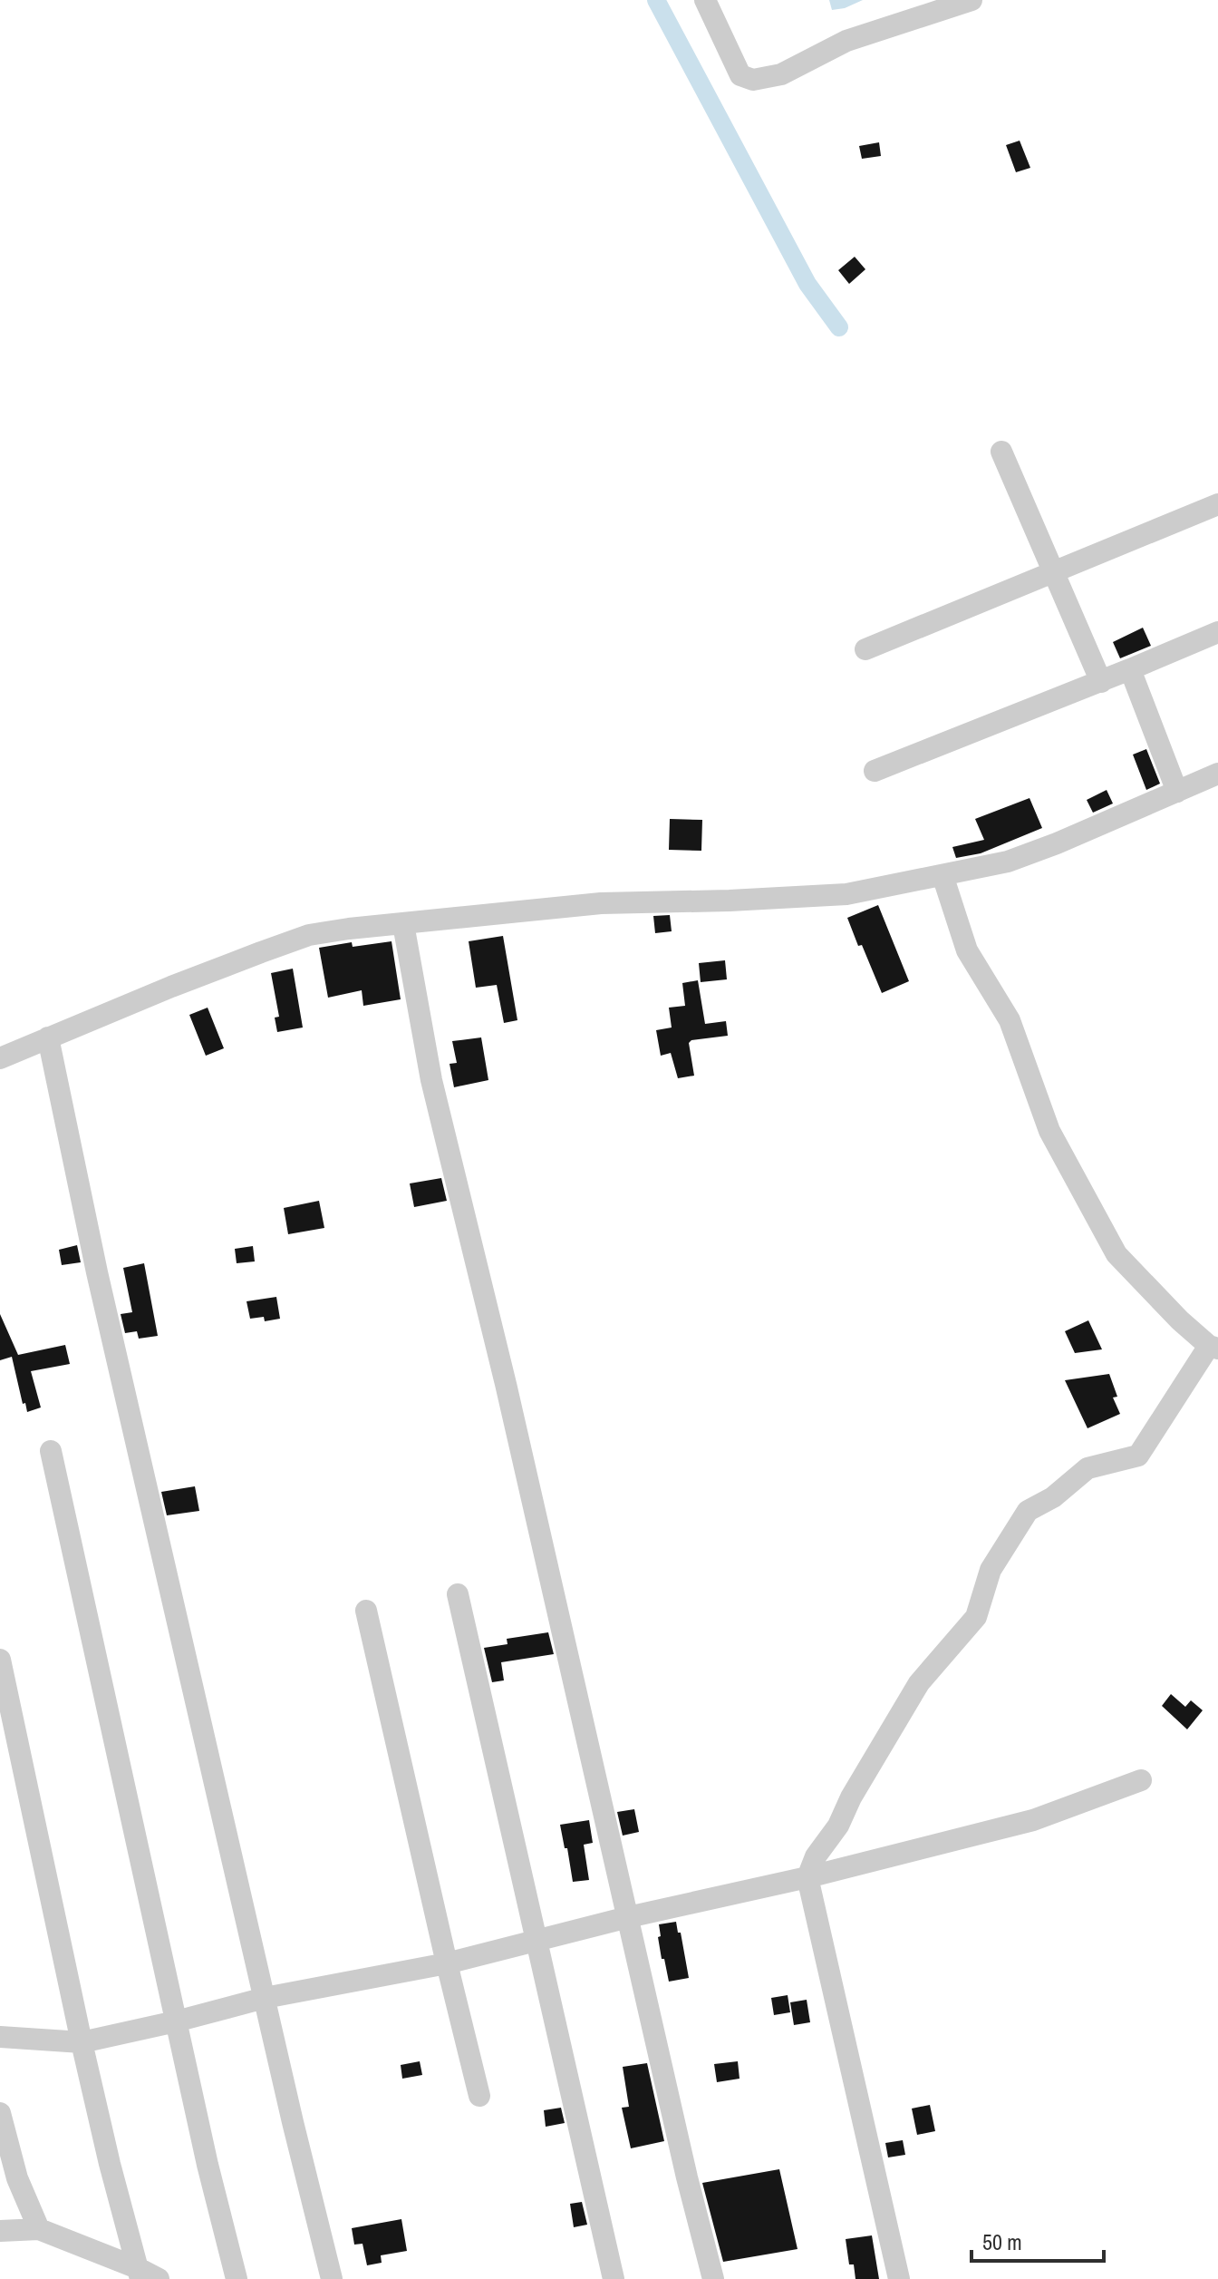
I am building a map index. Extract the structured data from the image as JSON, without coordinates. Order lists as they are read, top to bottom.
{
  "scale_bar": "50 m"
}
